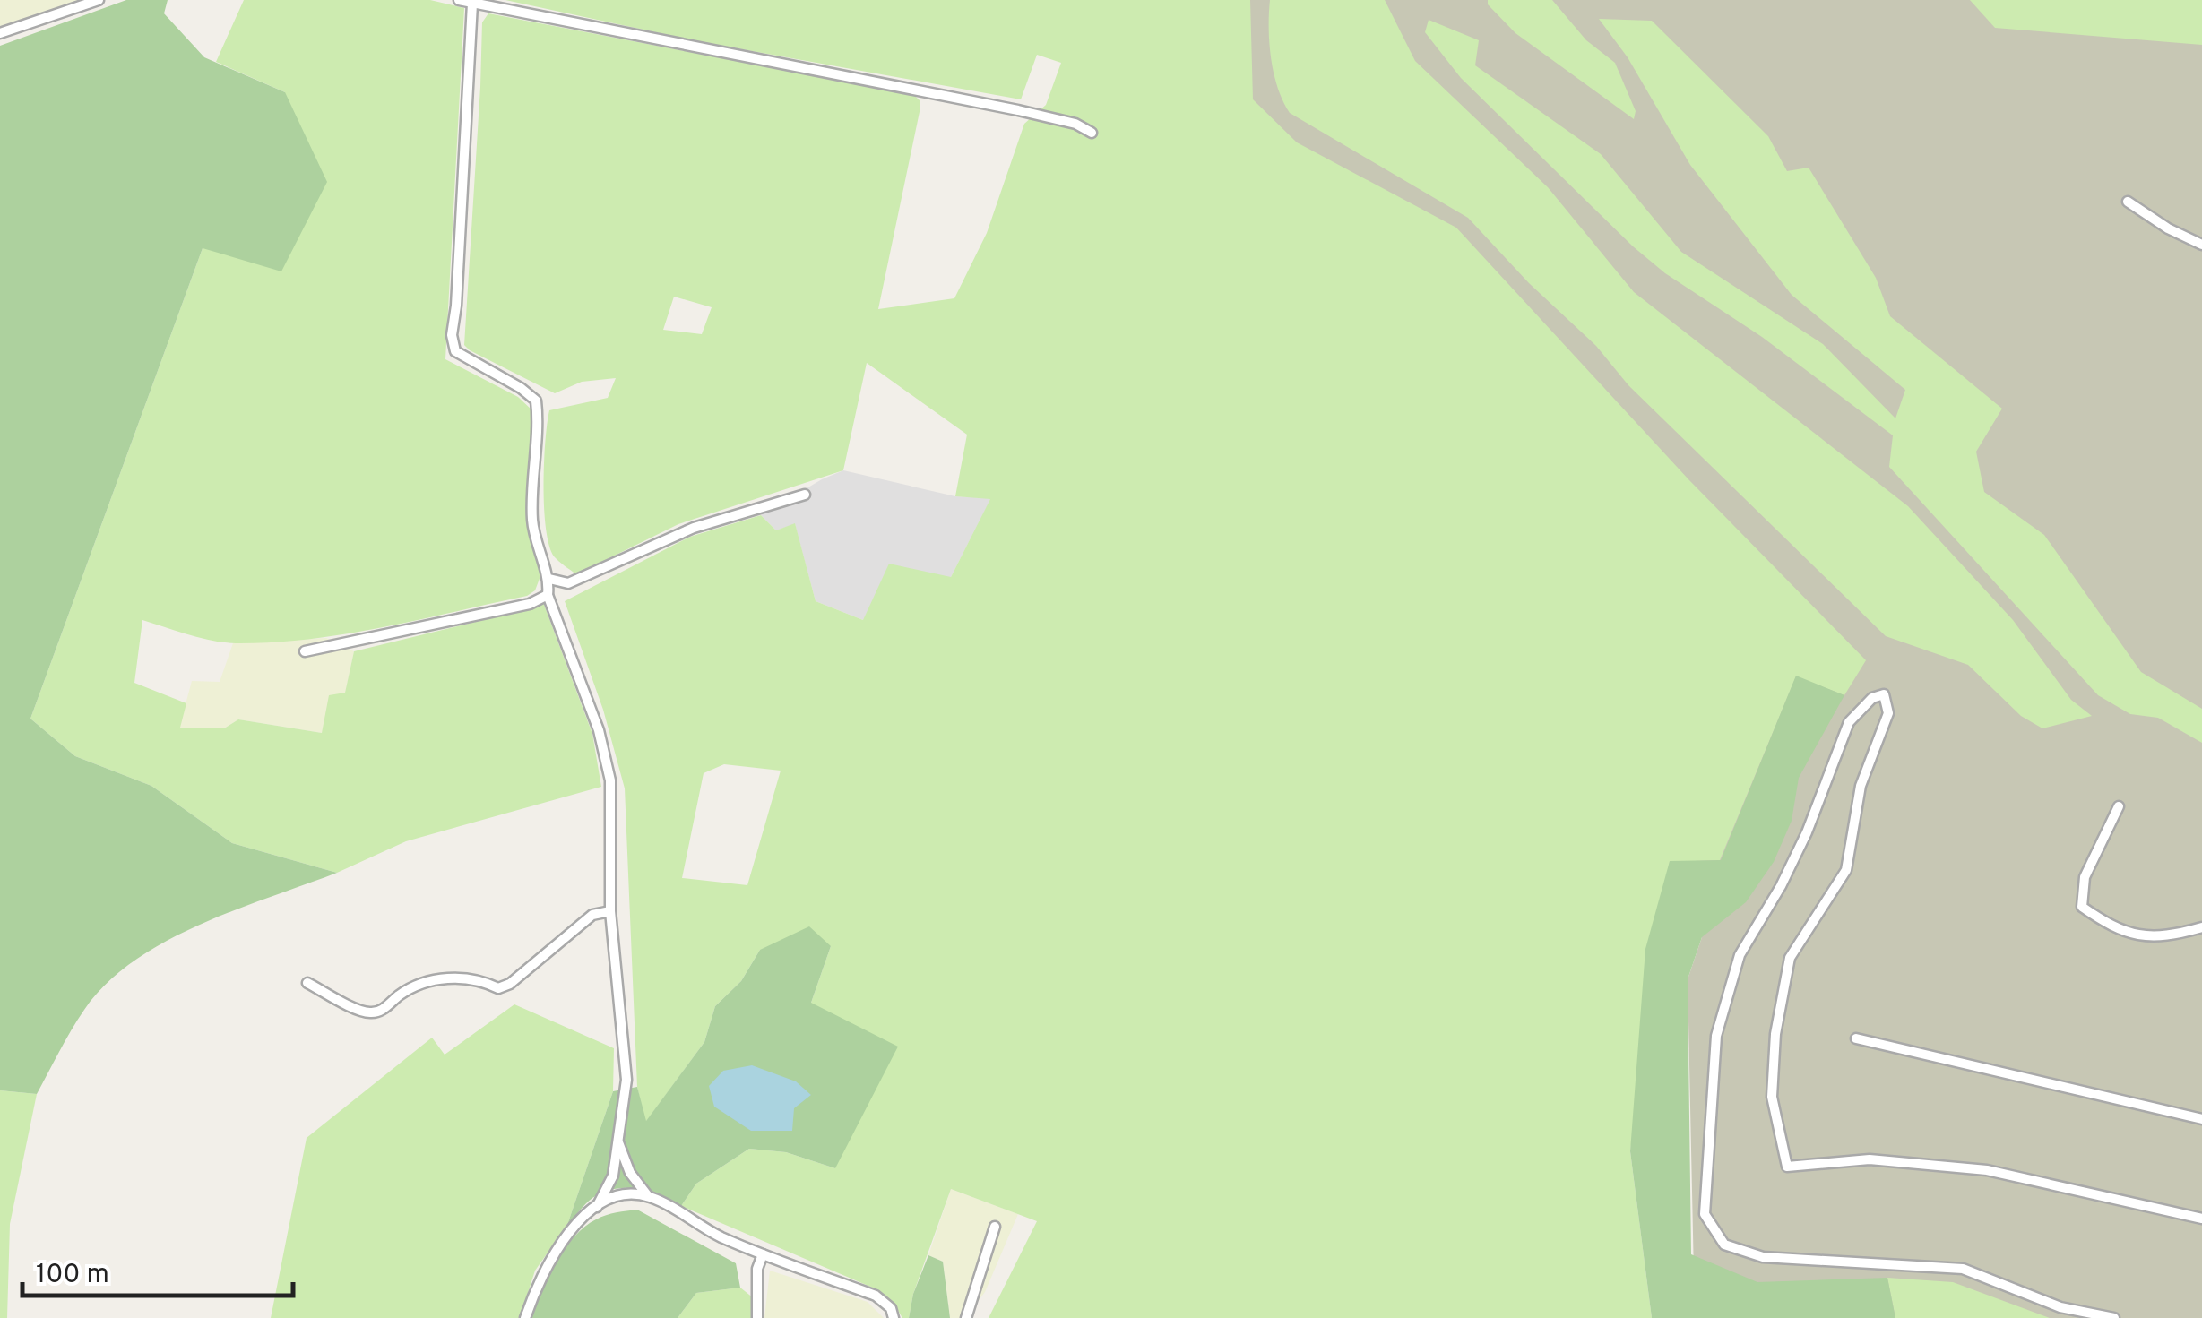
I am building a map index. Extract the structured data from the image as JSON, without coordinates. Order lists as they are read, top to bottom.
{
  "scale_bar": "100 m"
}
